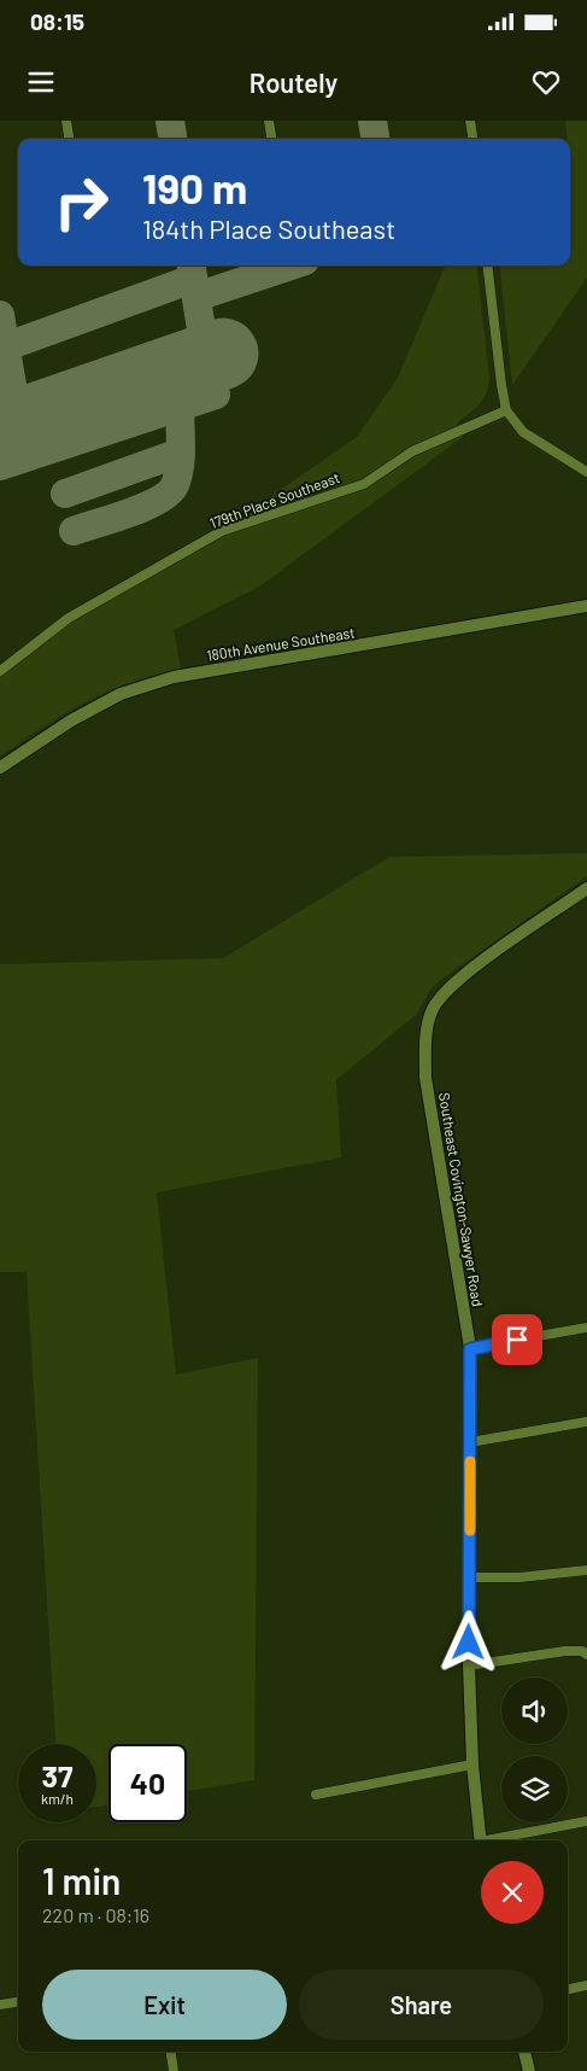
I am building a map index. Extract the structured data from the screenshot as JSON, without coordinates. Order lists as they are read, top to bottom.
{
  "streets": {
    "street": ["179th Place Southeast", "180th Avenue Southeast", "Southeast Covington-Sawyer Road"]
  },
  "page": {
    "status": "08:15",
    "header": "Routely",
    "turn": ["190 m", "184th Place Southeast"],
    "speed": "37 km/h",
    "limit": "40",
    "heading": ["1 min", "220 m · 08:16"],
    "buttons": ["Exit", "Share"]
  }
}
